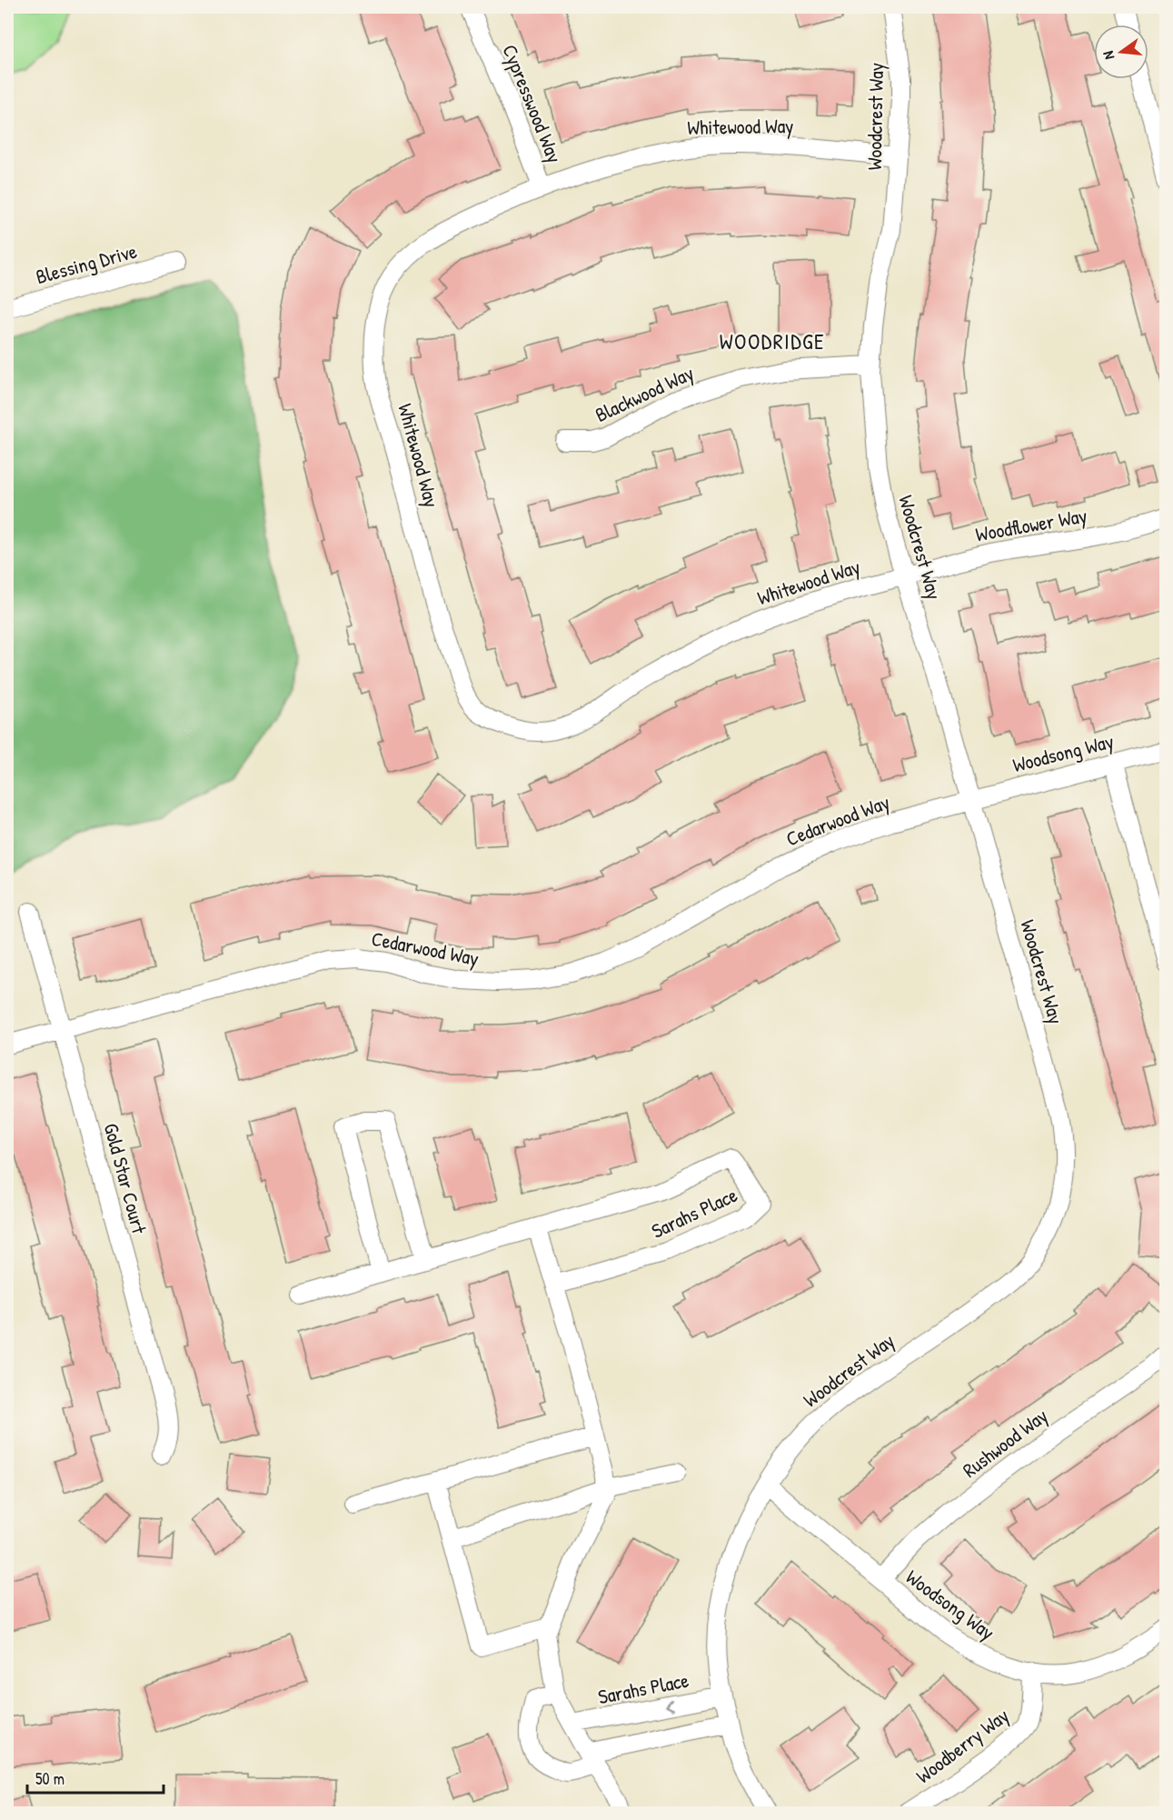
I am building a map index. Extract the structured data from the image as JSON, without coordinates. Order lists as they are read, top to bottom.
{
  "streets": {
    "street": [
      "Cypresswood Way",
      "Woodcrest Way",
      "Whitewood Way",
      "Blessing Drive",
      "Blackwood Way",
      "Woodflower Way",
      "Woodsong Way",
      "Cedarwood Way",
      "Gold Star Court",
      "Sarahs Place",
      "Rushwood Way",
      "Woodberry Way"
    ]
  },
  "crossings": [
    ["Cypresswood Way", "Whitewood Way"],
    ["Woodcrest Way", "Whitewood Way"],
    ["Woodcrest Way", "Blackwood Way"],
    ["Woodcrest Way", "Woodflower Way"],
    ["Woodcrest Way", "Woodsong Way"],
    ["Woodcrest Way", "Cedarwood Way"],
    ["Woodcrest Way", "Sarahs Place"],
    ["Whitewood Way", "Woodflower Way"],
    ["Woodsong Way", "Cedarwood Way"],
    ["Woodsong Way", "Rushwood Way"],
    ["Woodsong Way", "Woodberry Way"],
    ["Cedarwood Way", "Gold Star Court"]
  ],
  "districts": ["WOODRIDGE"],
  "scale_bar": "50 m",
  "north": "left"
}
